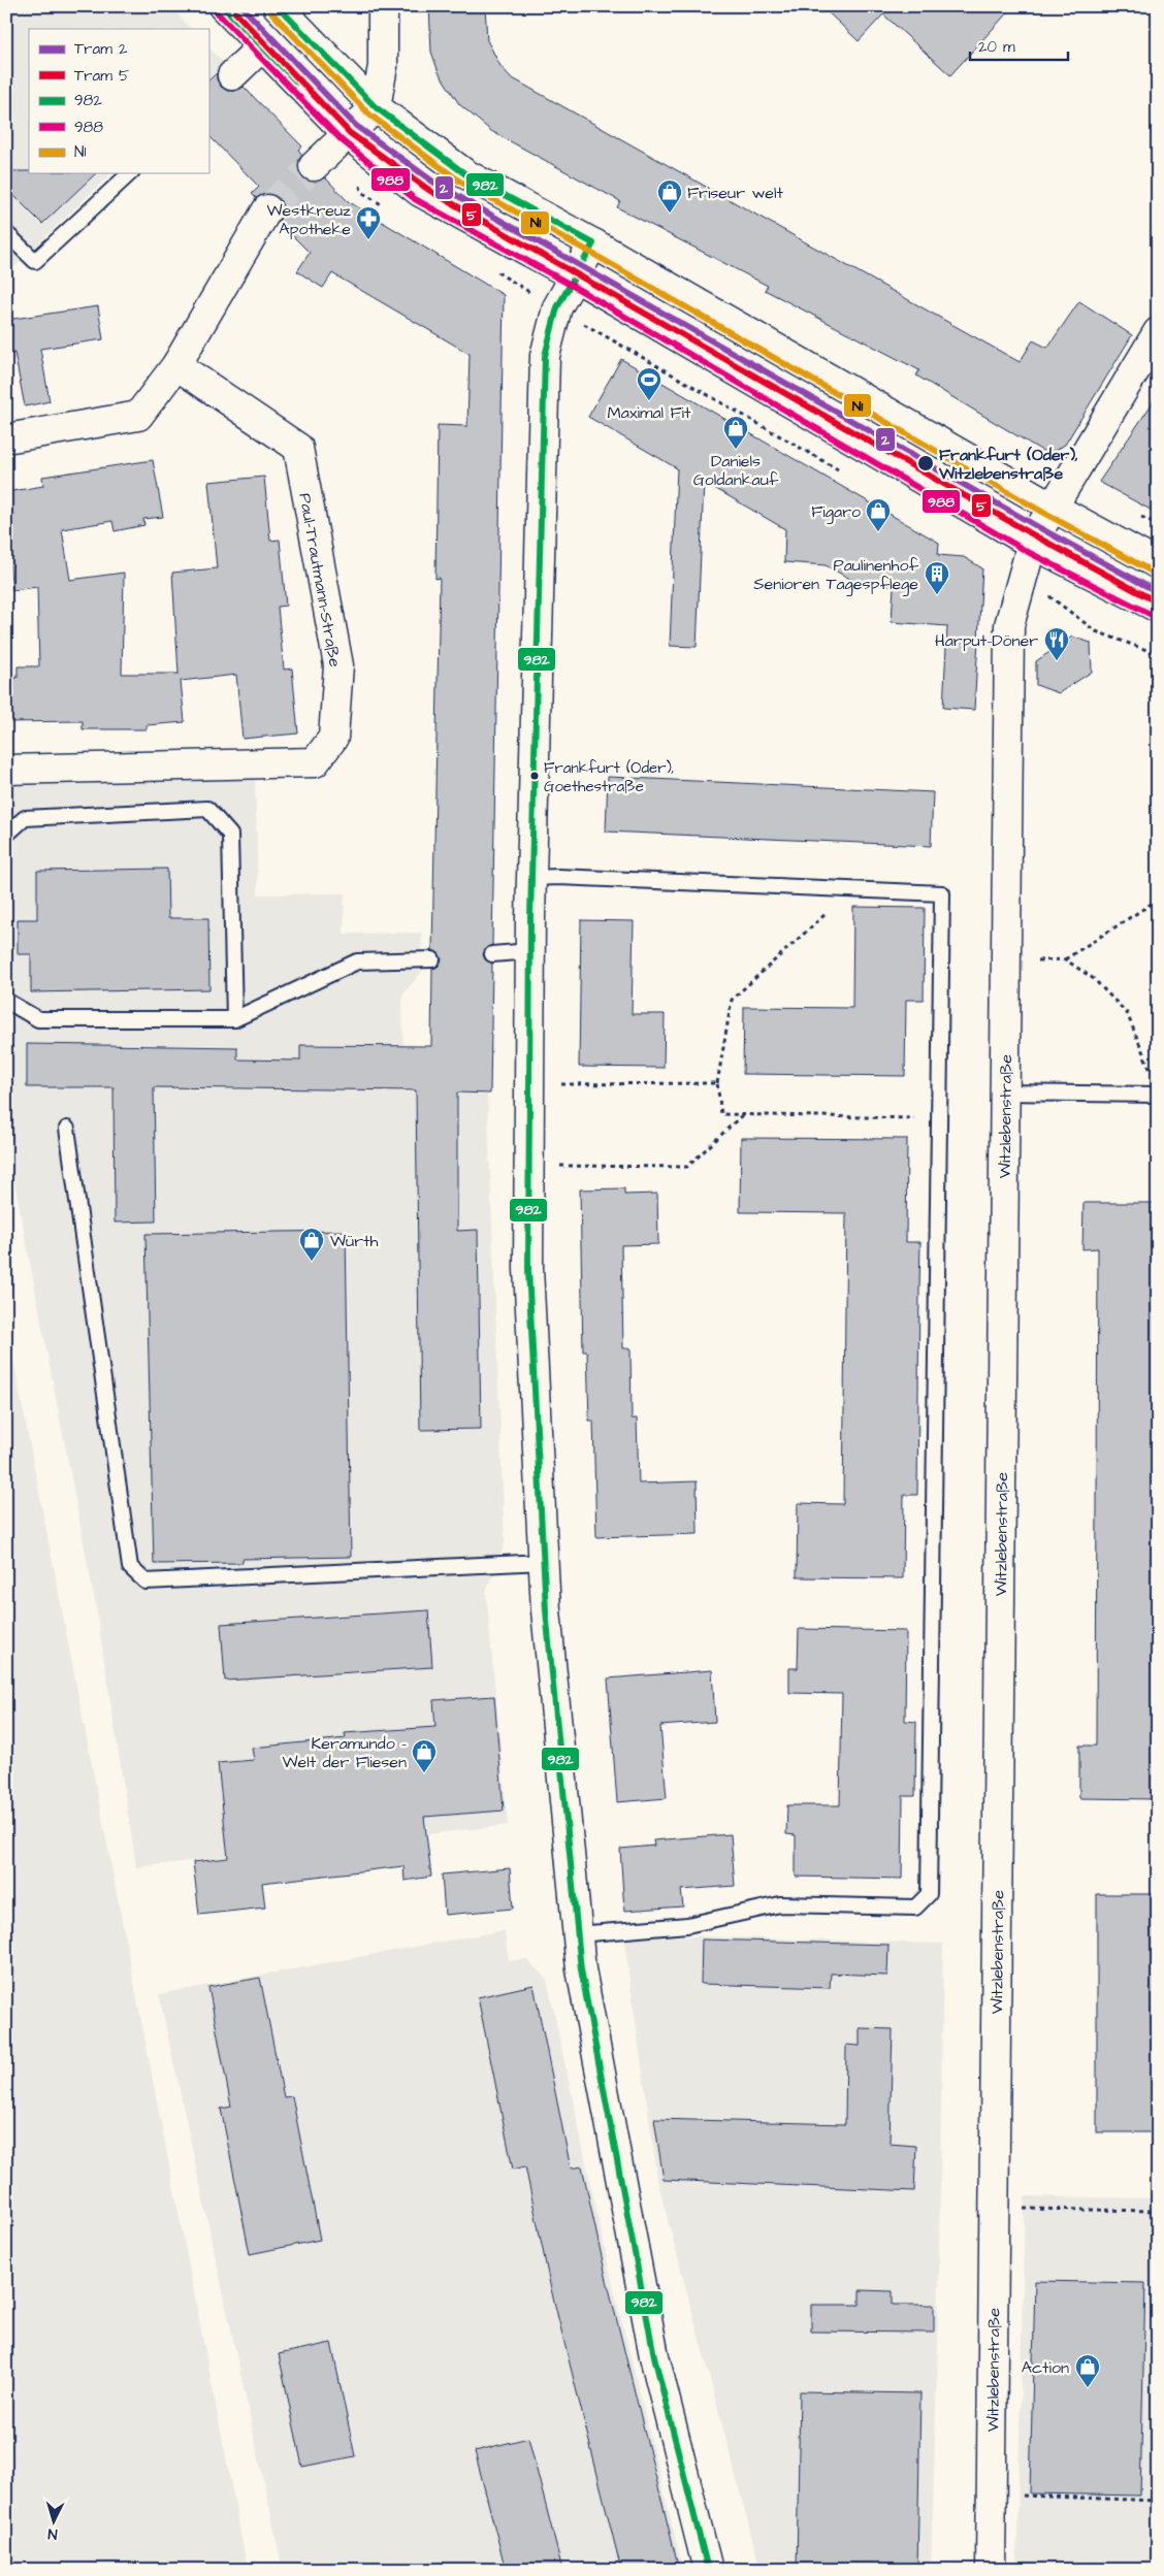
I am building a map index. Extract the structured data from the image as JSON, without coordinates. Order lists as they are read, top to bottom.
{
  "streets": {
    "street": ["Paul-Trautmann-Straße", "Witzlebenstraße"]
  },
  "places": {
    "shop": [
      "Friseur welt",
      "Daniels Goldankauf",
      "Figaro",
      "Würth",
      "Keramundo - Welt der Fliesen",
      "Action"
    ],
    "pharmacy": ["Westkreuz Apotheke"],
    "sports": ["Maximal Fit"],
    "other": ["Frankfurt (Oder), Witzlebenstraße", "Frankfurt (Oder), Goethestraße"],
    "building": ["Paulinenhof Senioren Tagespflege"],
    "restaurant": ["Harput-Döner"]
  },
  "lines": [
    "tram line 2",
    "transit line 982",
    "tram line 5",
    "transit line 988",
    "transit line N1"
  ],
  "legend": [
    "Tram 2",
    "Tram 5",
    "982",
    "988",
    "N1"
  ],
  "scale_bar": "20 m",
  "north": "bottom"
}
